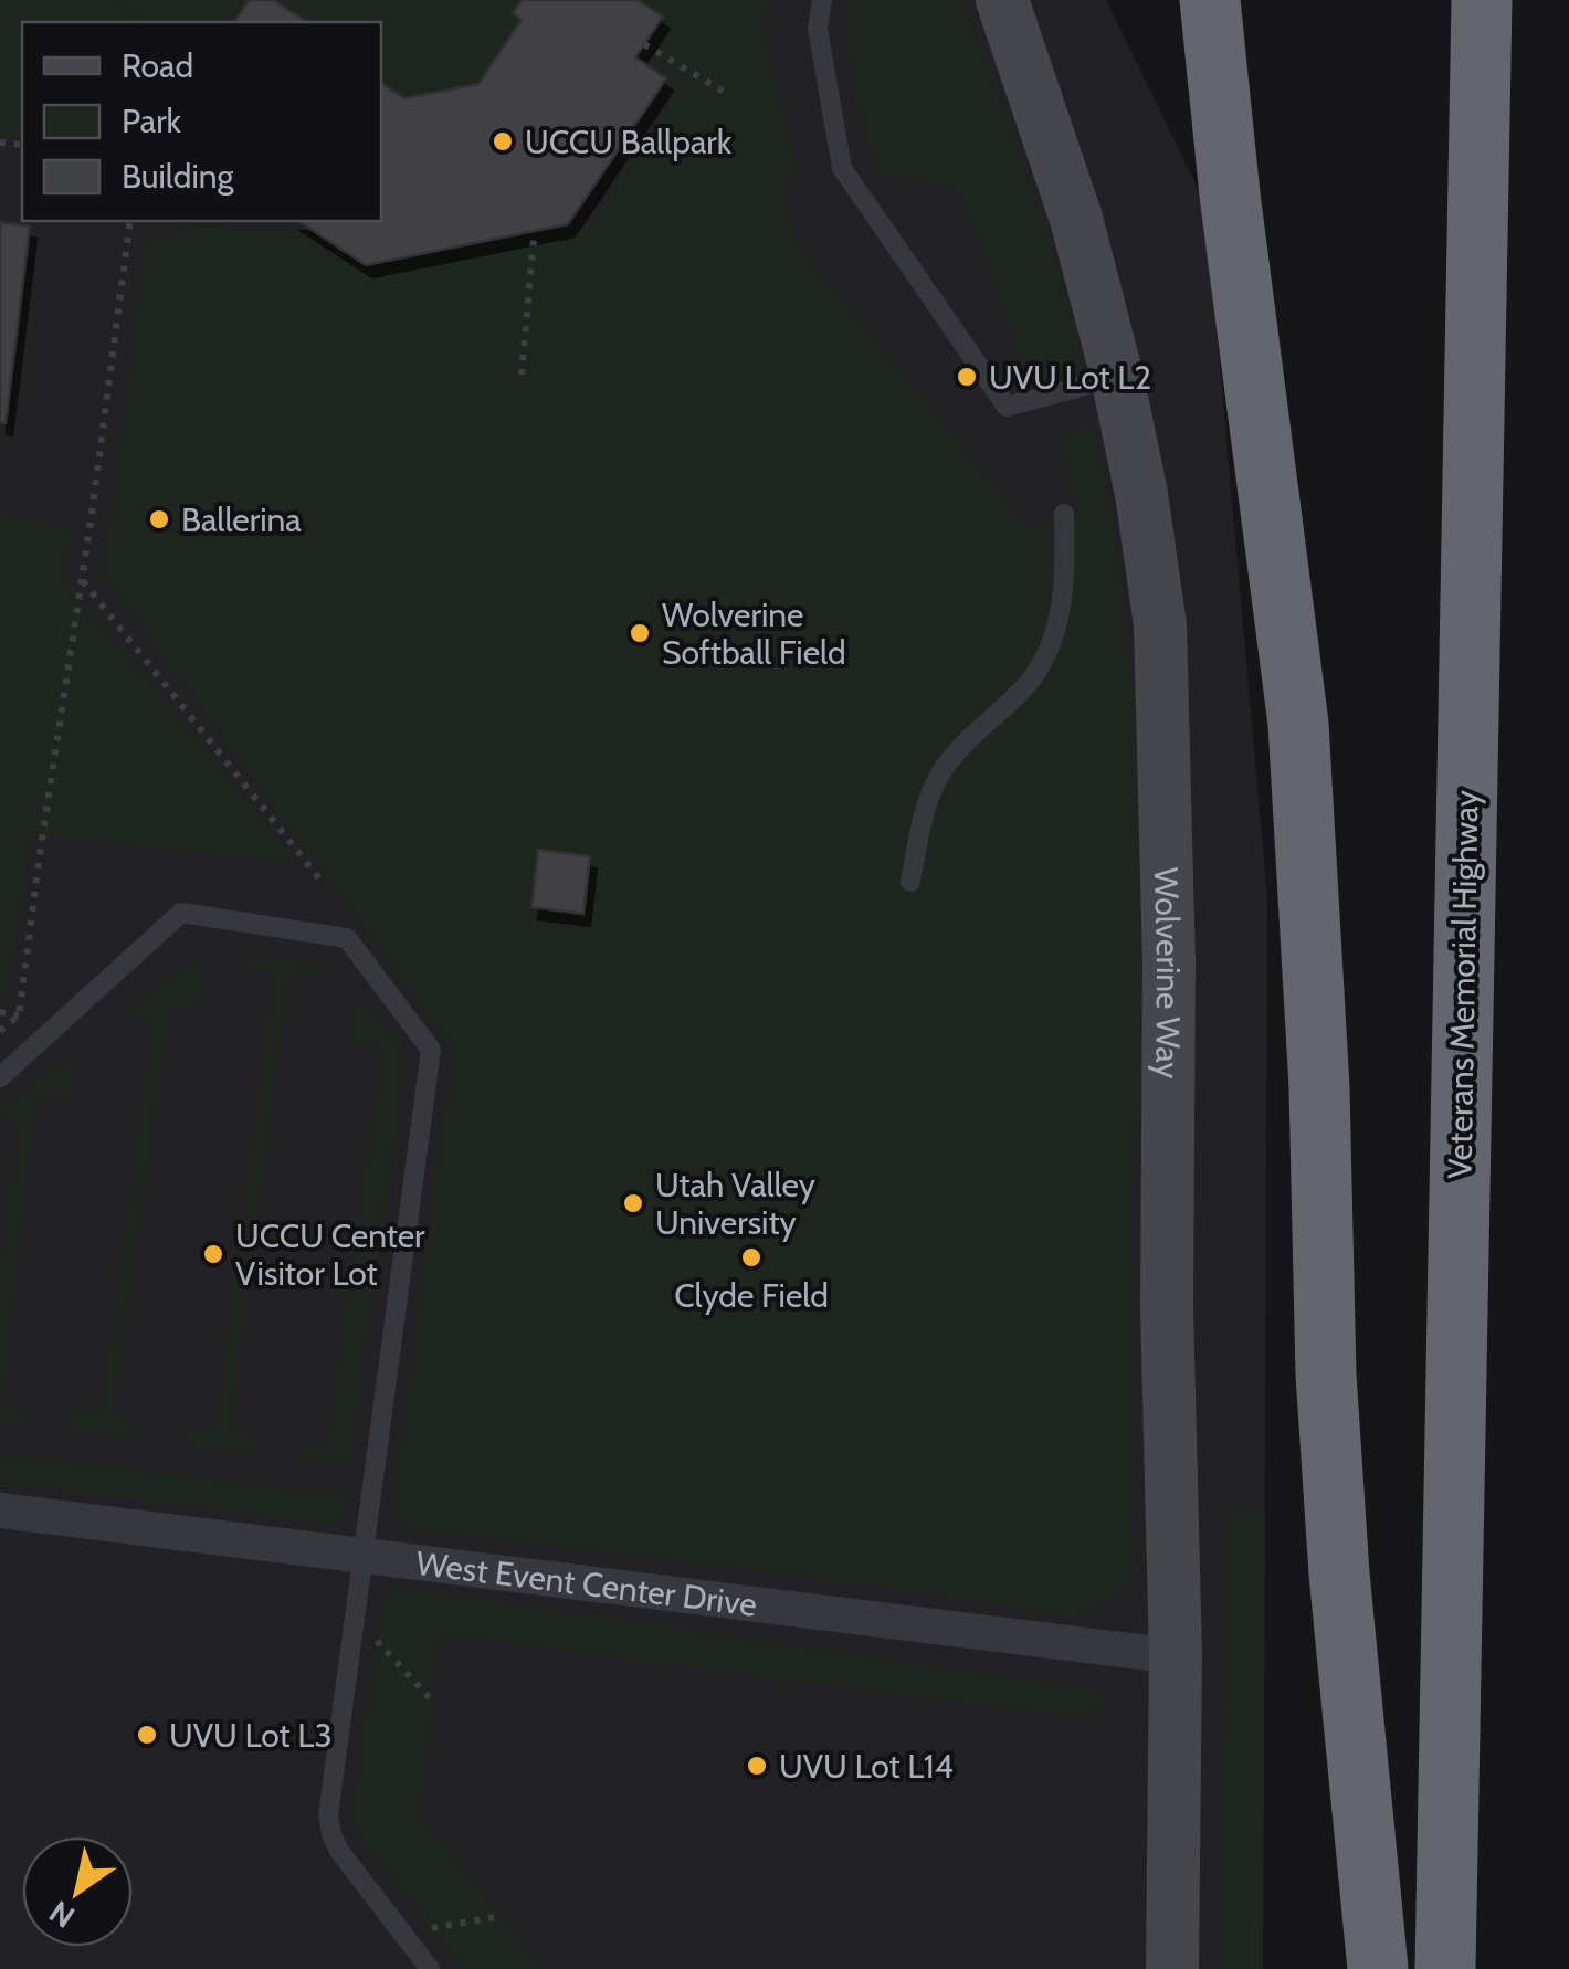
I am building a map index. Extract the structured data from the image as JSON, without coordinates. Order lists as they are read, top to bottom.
{
  "streets": {
    "highway": ["Veterans Memorial Highway"],
    "main road": ["Wolverine Way"],
    "street": ["West Event Center Drive"]
  },
  "crossings": [
    ["Wolverine Way", "West Event Center Drive"]
  ],
  "places": [
    "UCCU Ballpark",
    "UVU Lot L2",
    "Ballerina",
    "Wolverine Softball Field",
    "Utah Valley University",
    "UCCU Center Visitor Lot",
    "Clyde Field",
    "UVU Lot L3",
    "UVU Lot L14"
  ],
  "legend": ["Road", "Park", "Building"],
  "north": "bottom left"
}
